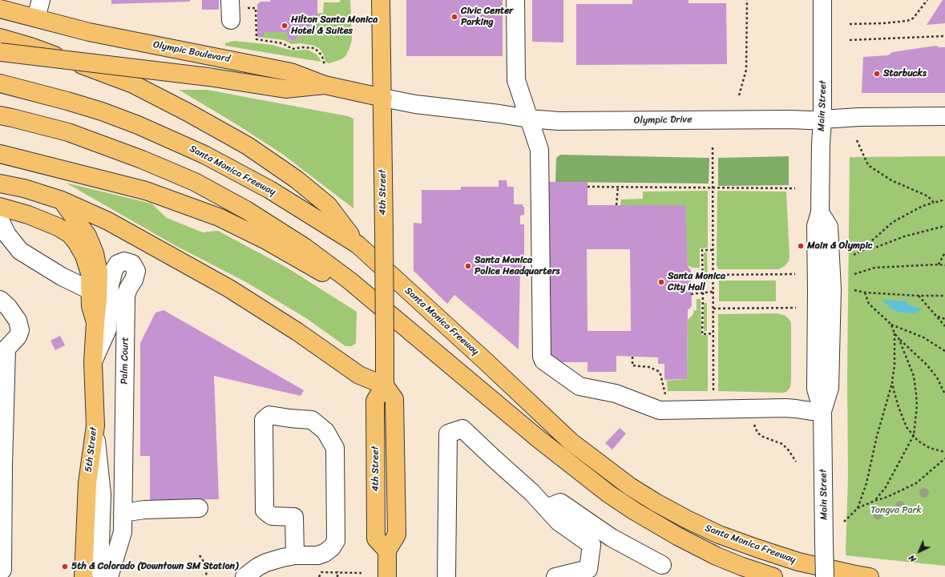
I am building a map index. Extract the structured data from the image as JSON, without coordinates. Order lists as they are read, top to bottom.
{
  "streets": {
    "main road": [
      "Olympic Boulevard",
      "Santa Monica Freeway",
      "4th Street",
      "5th Street"
    ],
    "street": ["Main Street", "Olympic Drive", "Palm Court"]
  },
  "crossings": [
    ["Olympic Boulevard", "Olympic Drive"],
    ["Olympic Boulevard", "4th Street"],
    ["Main Street", "Olympic Drive"],
    ["Olympic Drive", "4th Street"],
    ["Palm Court", "5th Street"]
  ],
  "parks": ["Tongva Park"],
  "places": [
    "Civic Center Parking",
    "Hilton Santa Monica Hotel & Suites",
    "Starbucks",
    "Main & Olympic",
    "Santa Monica Police Headquarters",
    "Santa Monica City Hall",
    "5th & Colorado (Downtown SM Station)"
  ],
  "north": "bottom left"
}
